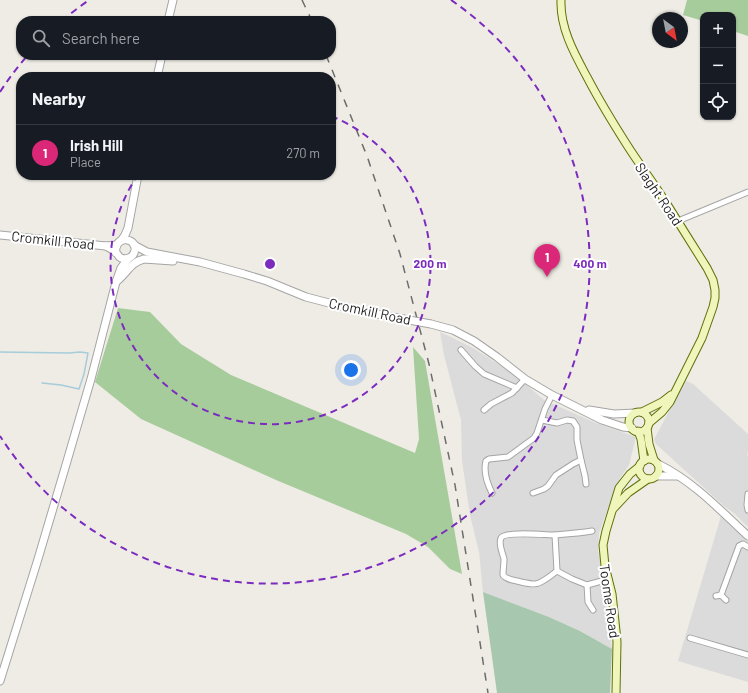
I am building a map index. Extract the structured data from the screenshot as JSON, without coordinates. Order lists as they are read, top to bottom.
{
  "streets": {
    "main road": ["Slaght Road", "Toome Road"],
    "street": ["Cromkill Road"]
  },
  "crossings": [
    ["Slaght Road", "Cromkill Road"]
  ],
  "north": "bottom right",
  "page": {
    "map_buttons": ["+", "−"],
    "search": "Search here",
    "heading": "Nearby",
    "list": [
      {
        "mark": "1",
        "name": "Irish Hill",
        "note": "Place",
        "value": "270 m"
      }
    ],
    "pins": "1"
  },
  "rings": ["200 m", "400 m"]
}
